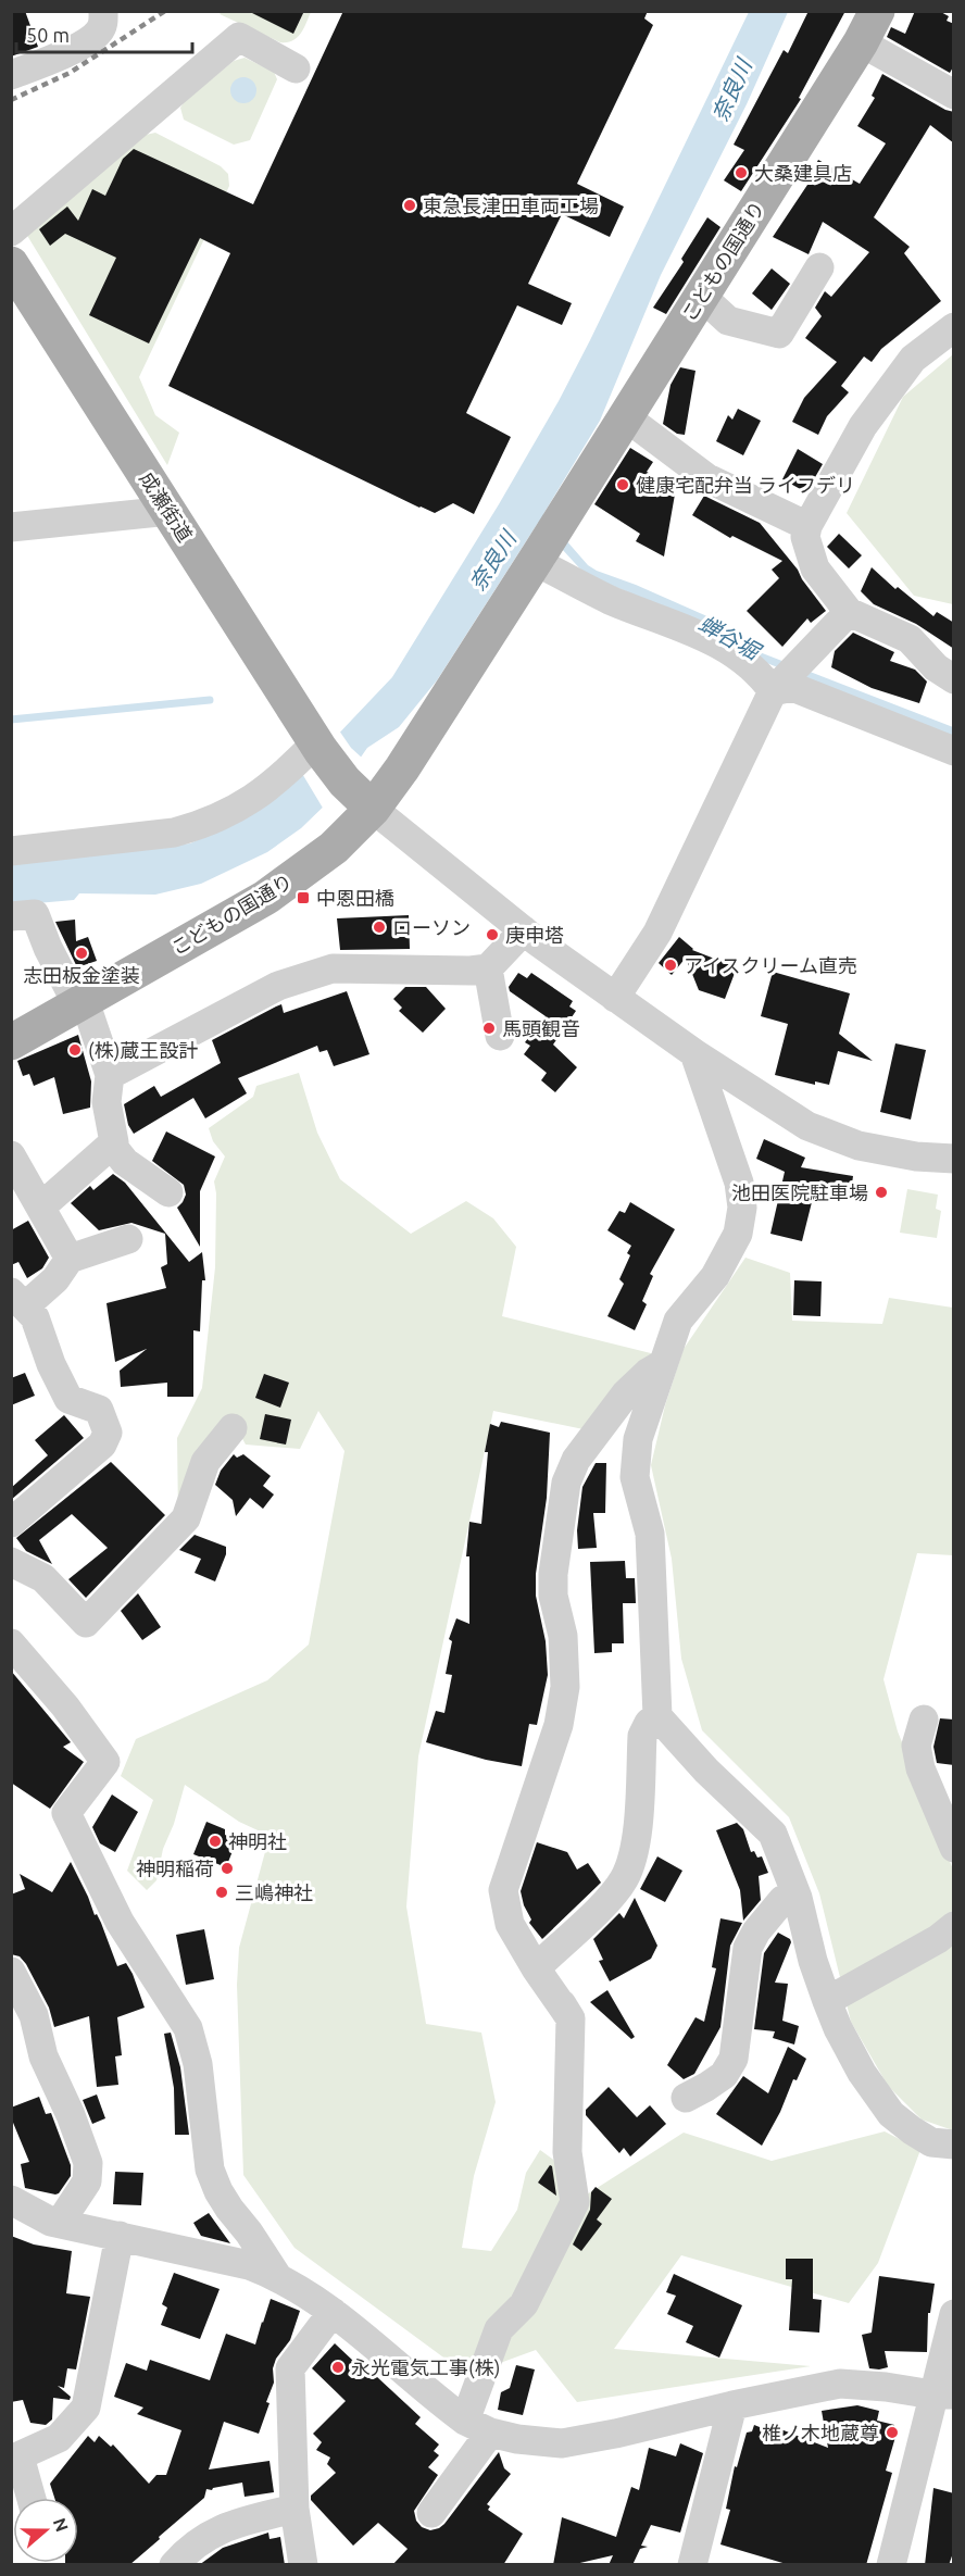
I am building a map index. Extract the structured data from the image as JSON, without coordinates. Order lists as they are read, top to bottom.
{
  "streets": {
    "main road": ["こどもの国通り", "成瀬街道"]
  },
  "water": ["奈良川", "蝉谷堀"],
  "places": {
    "other": [
      "大桑建具店",
      "東急長津田車両工場",
      "健康宅配弁当 ライフデリ",
      "ローソン",
      "庚申塔",
      "志田板金塗装",
      "アイスクリーム直売",
      "馬頭観音",
      "(株)蔵王設計",
      "池田医院駐車場",
      "神明社",
      "神明稲荷",
      "三嶋神社",
      "永光電気工事(株)",
      "椎ノ木地蔵尊"
    ],
    "transit": ["中恩田橋"]
  },
  "scale_bar": "50 m",
  "north": "right"
}
